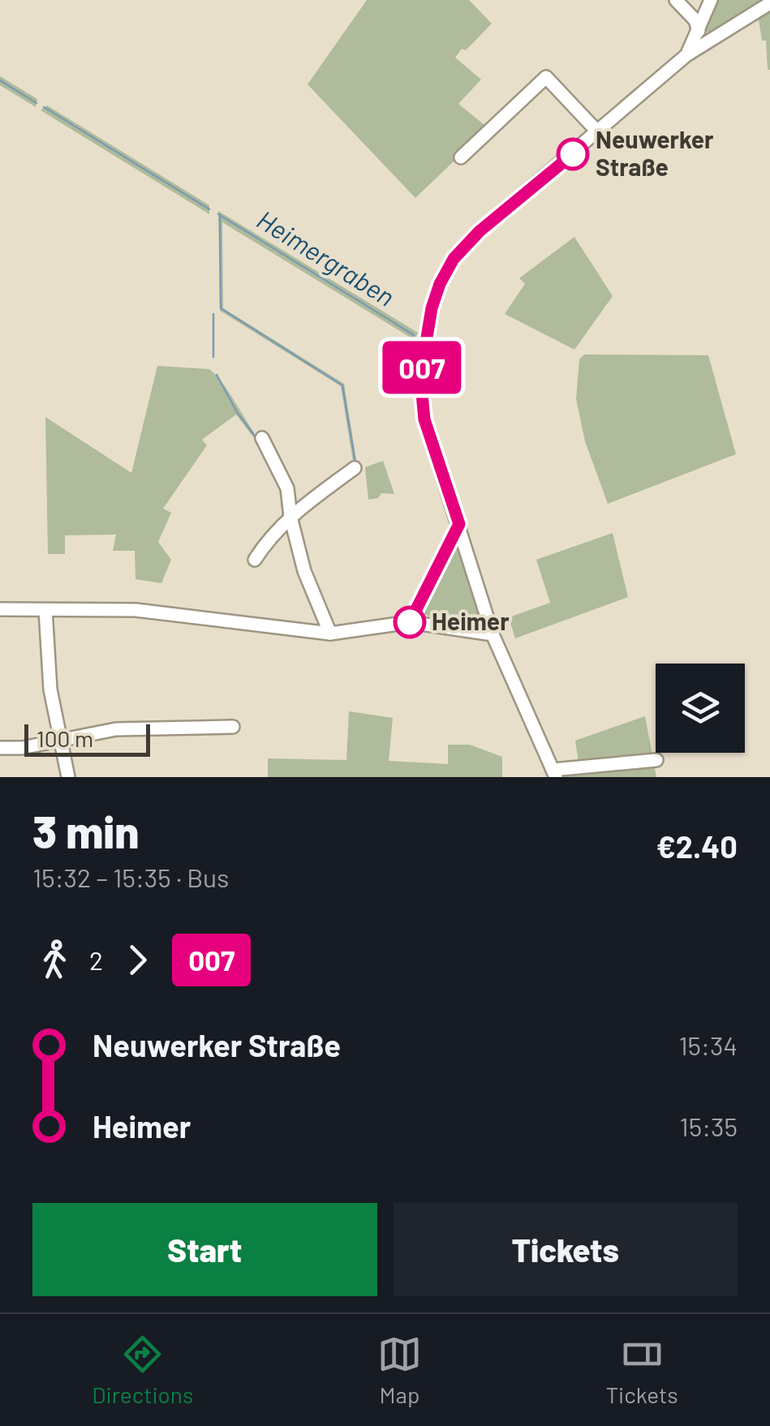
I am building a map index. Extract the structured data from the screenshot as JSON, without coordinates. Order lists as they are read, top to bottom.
{
  "water": ["Heimergraben"],
  "places": ["Neuwerker Straße", "Heimer"],
  "lines": ["bus line 007"],
  "scale_bar": "100 m",
  "page": {
    "on_map": "007",
    "scale": "100 m",
    "heading": ["3 min", "15:32 – 15:35 · Bus", "€2.40"],
    "legs": ["2", "007"],
    "list": [
      {
        "name": "Neuwerker Straße",
        "value": "15:34"
      },
      {
        "name": "Heimer",
        "value": "15:35"
      }
    ],
    "buttons": ["Start", "Tickets"],
    "tabs": ["Directions", "Map", "Tickets"]
  }
}
